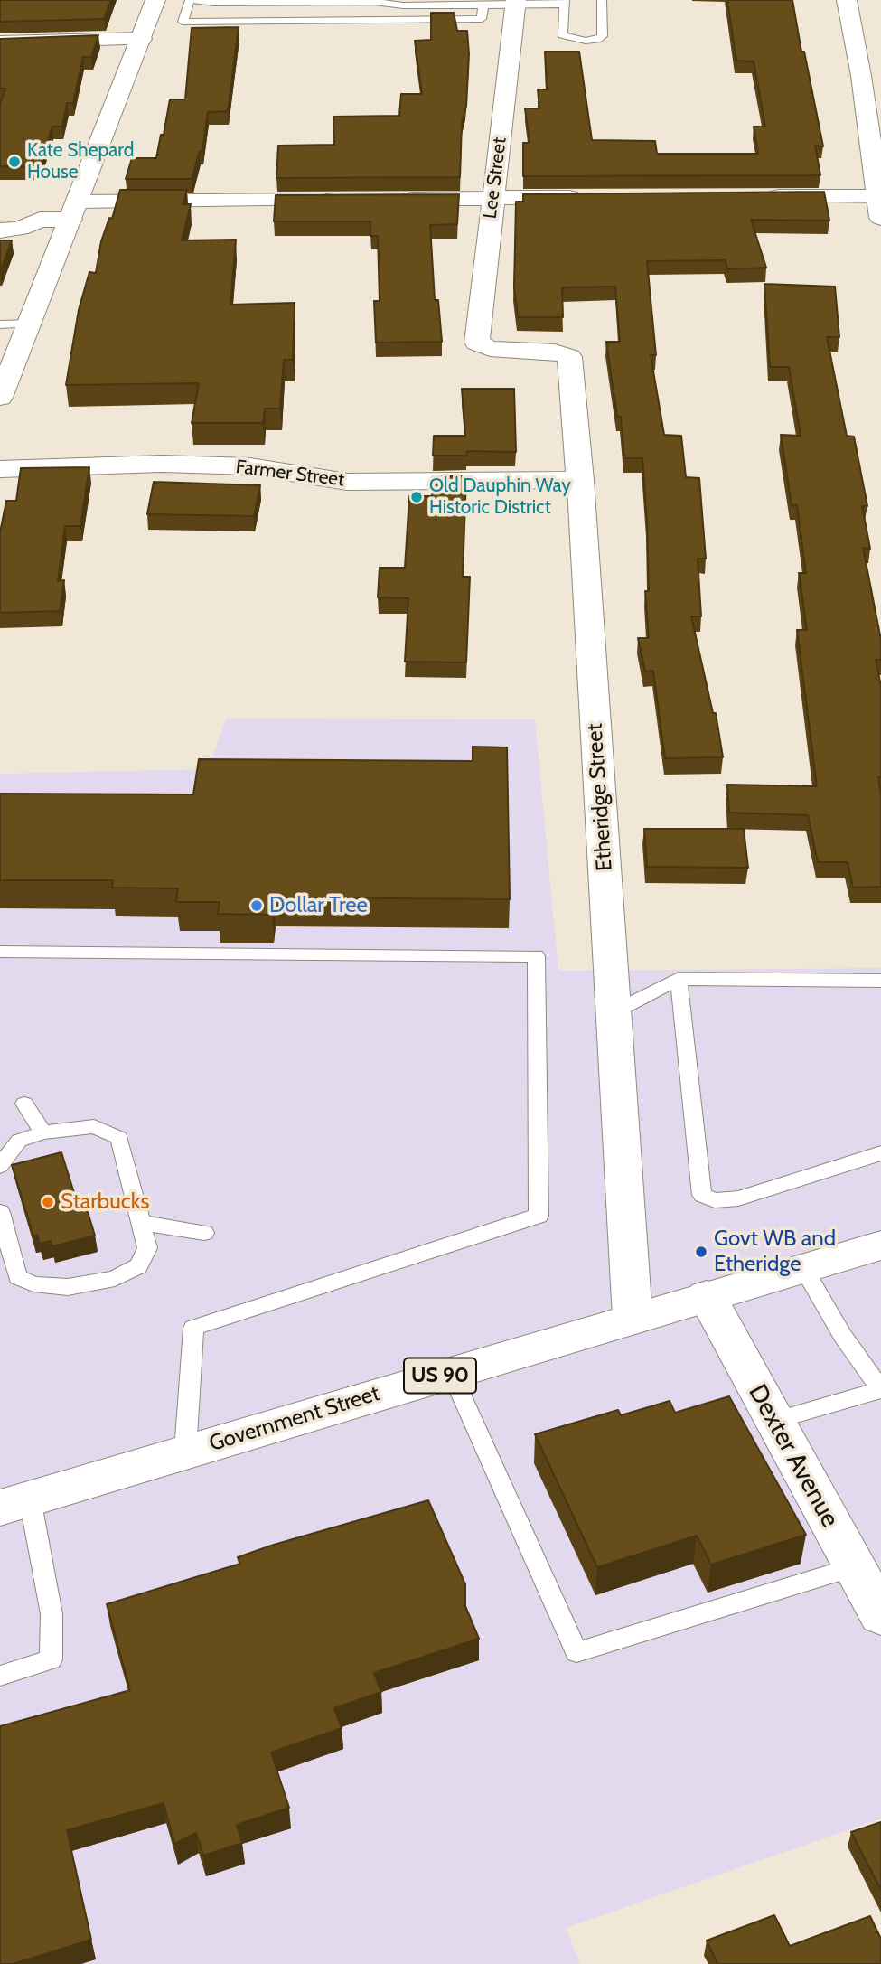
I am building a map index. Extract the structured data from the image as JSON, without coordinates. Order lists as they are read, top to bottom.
{
  "streets": {
    "street": [
      "Lee Street",
      "Farmer Street",
      "Etheridge Street",
      "US 90",
      "Government Street",
      "Dexter Avenue"
    ]
  },
  "crossings": [
    ["Lee Street", "Etheridge Street"],
    ["Farmer Street", "Etheridge Street"],
    ["Etheridge Street", "Government Street"],
    ["Government Street", "Dexter Avenue"]
  ],
  "places": [
    "Kate Shepard House",
    "Old Dauphin Way Historic District",
    "Dollar Tree",
    "Starbucks",
    "Govt WB and Etheridge"
  ]
}
